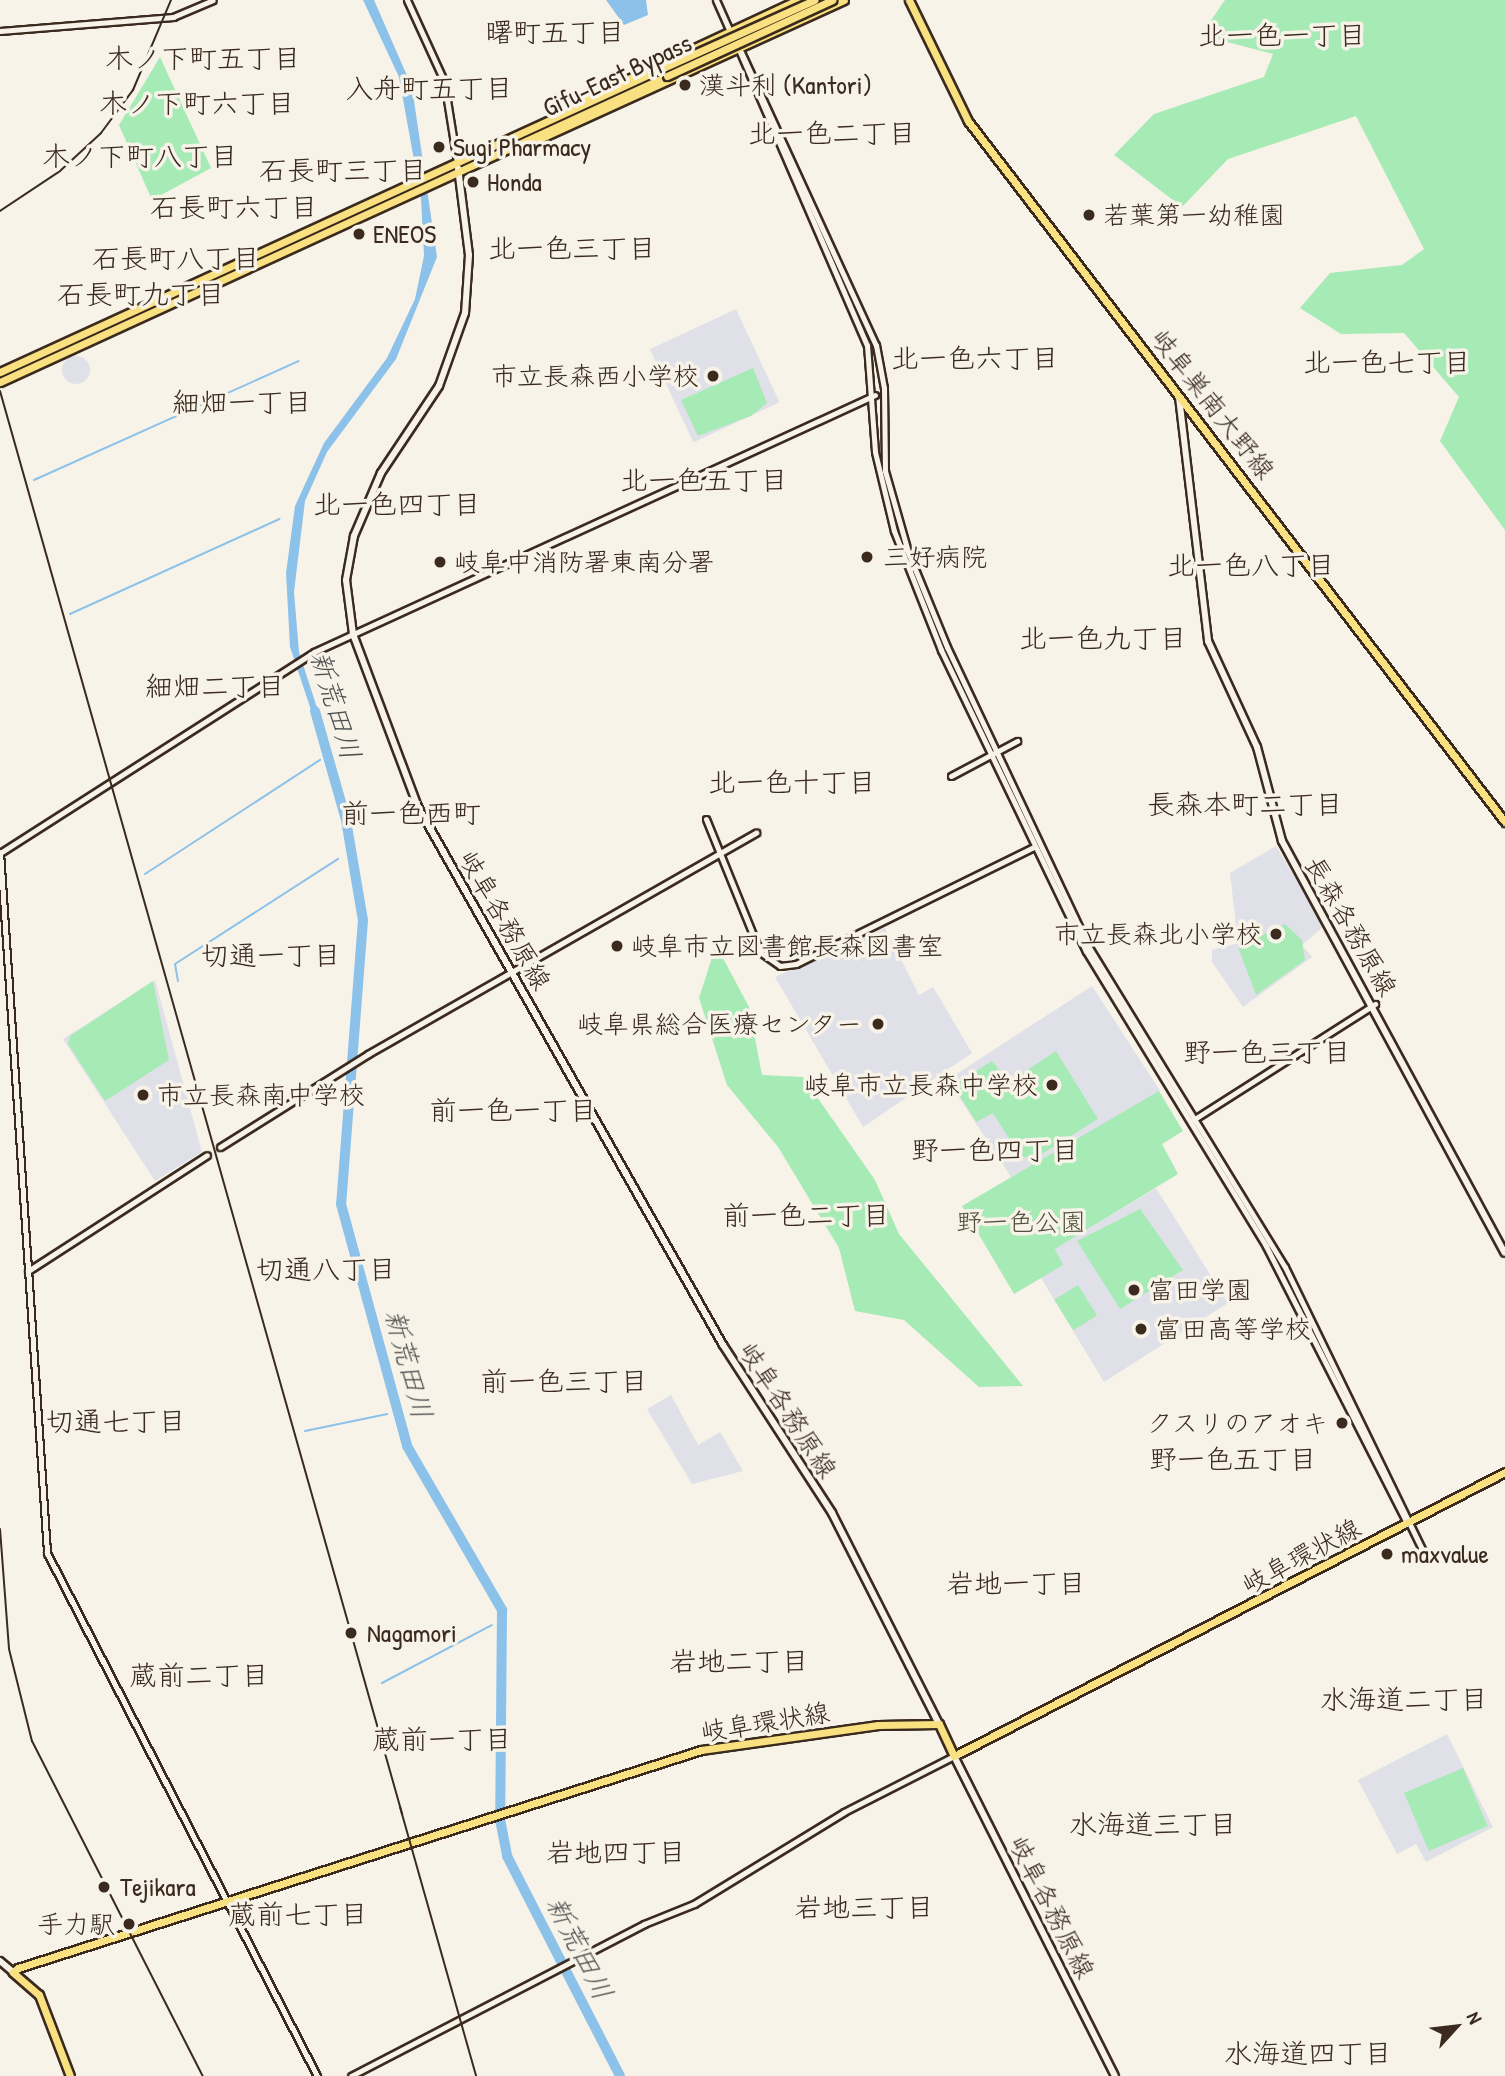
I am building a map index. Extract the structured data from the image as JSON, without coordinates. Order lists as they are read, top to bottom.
{
  "streets": {
    "main road": [
      "Gifu-East Bypass",
      "岐阜巣南大野線",
      "岐阜各務原線",
      "長森各務原線",
      "岐阜環状線"
    ]
  },
  "crossings": [
    ["Gifu-East Bypass", "岐阜各務原線"],
    ["岐阜巣南大野線", "長森各務原線"],
    ["岐阜各務原線", "岐阜環状線"]
  ],
  "districts": [
    "曙町五丁目",
    "北一色一丁目",
    "木ノ下町五丁目",
    "入舟町五丁目",
    "木ノ下町六丁目",
    "北一色二丁目",
    "木ノ下町八丁目",
    "石長町三丁目",
    "石長町六丁目",
    "北一色三丁目",
    "石長町八丁目",
    "石長町九丁目",
    "北一色六丁目",
    "北一色七丁目",
    "細畑一丁目",
    "北一色五丁目",
    "北一色四丁目",
    "北一色八丁目",
    "北一色九丁目",
    "細畑二丁目",
    "北一色十丁目",
    "長森本町二丁目",
    "前一色西町",
    "切通一丁目",
    "野一色三丁目",
    "前一色一丁目",
    "野一色四丁目",
    "前一色二丁目",
    "切通八丁目",
    "前一色三丁目",
    "切通七丁目",
    "野一色五丁目",
    "岩地一丁目",
    "岩地二丁目",
    "蔵前二丁目",
    "水海道二丁目",
    "蔵前一丁目",
    "水海道三丁目",
    "岩地四丁目",
    "岩地三丁目",
    "蔵前七丁目",
    "水海道四丁目"
  ],
  "water": ["新荒田川"],
  "parks": ["野一色公園"],
  "places": [
    "漢斗利 (Kantori)",
    "Sugi Pharmacy",
    "Honda",
    "若葉第一幼稚園",
    "ENEOS",
    "市立長森西小学校",
    "三好病院",
    "岐阜中消防署東南分署",
    "市立長森北小学校",
    "岐阜市立図書館長森図書室",
    "岐阜県総合医療センター",
    "岐阜市立長森中学校",
    "市立長森南中学校",
    "富田学園",
    "富田高等学校",
    "クスリのアオキ",
    "maxvalue",
    "Nagamori",
    "Tejikara",
    "手力駅"
  ],
  "north": "top right"
}
